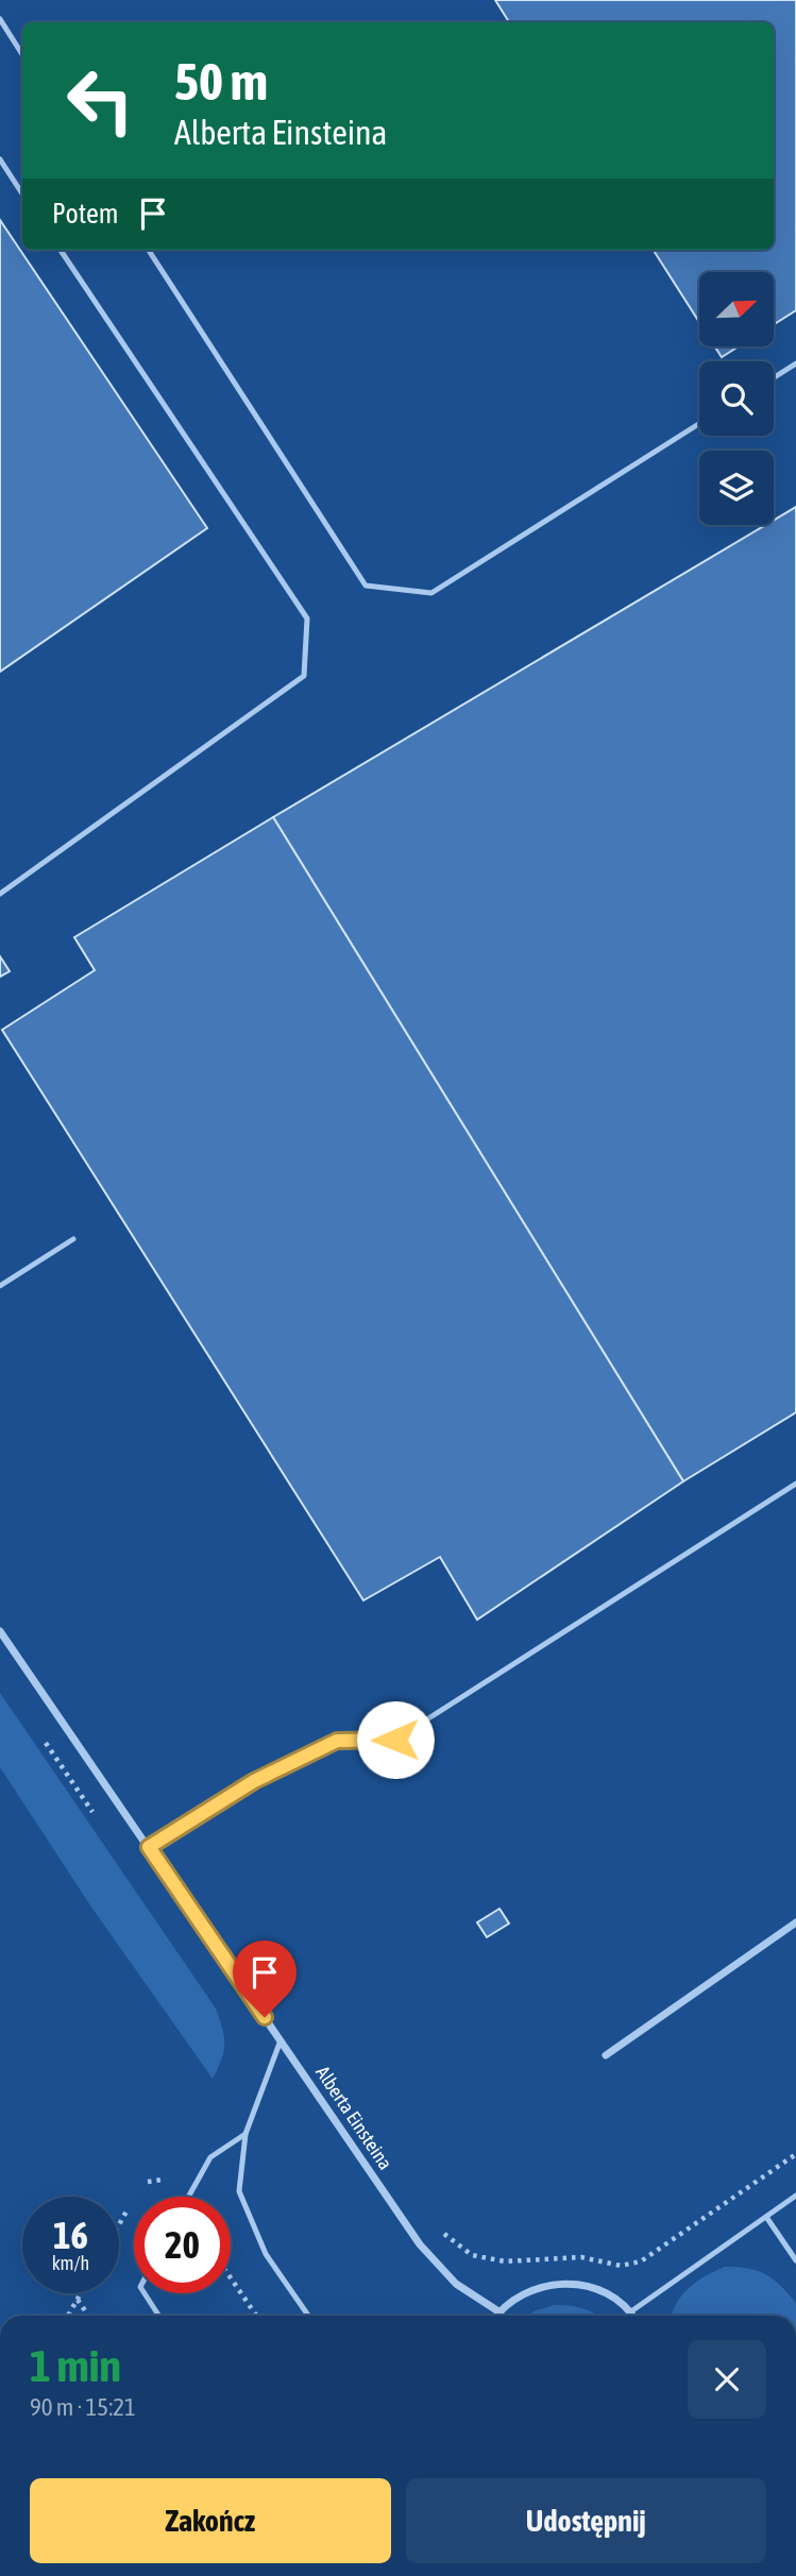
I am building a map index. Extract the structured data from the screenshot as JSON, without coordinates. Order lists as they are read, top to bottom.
{
  "streets": {
    "street": ["Alberta Einsteina"]
  },
  "north": "top right",
  "page": {
    "turn": ["50 m", "Alberta Einsteina"],
    "then": "Potem",
    "speed": "16 km/h",
    "limit": "20",
    "heading": ["1 min", "90 m · 15:21"],
    "buttons": ["Zakończ", "Udostępnij"]
  }
}
